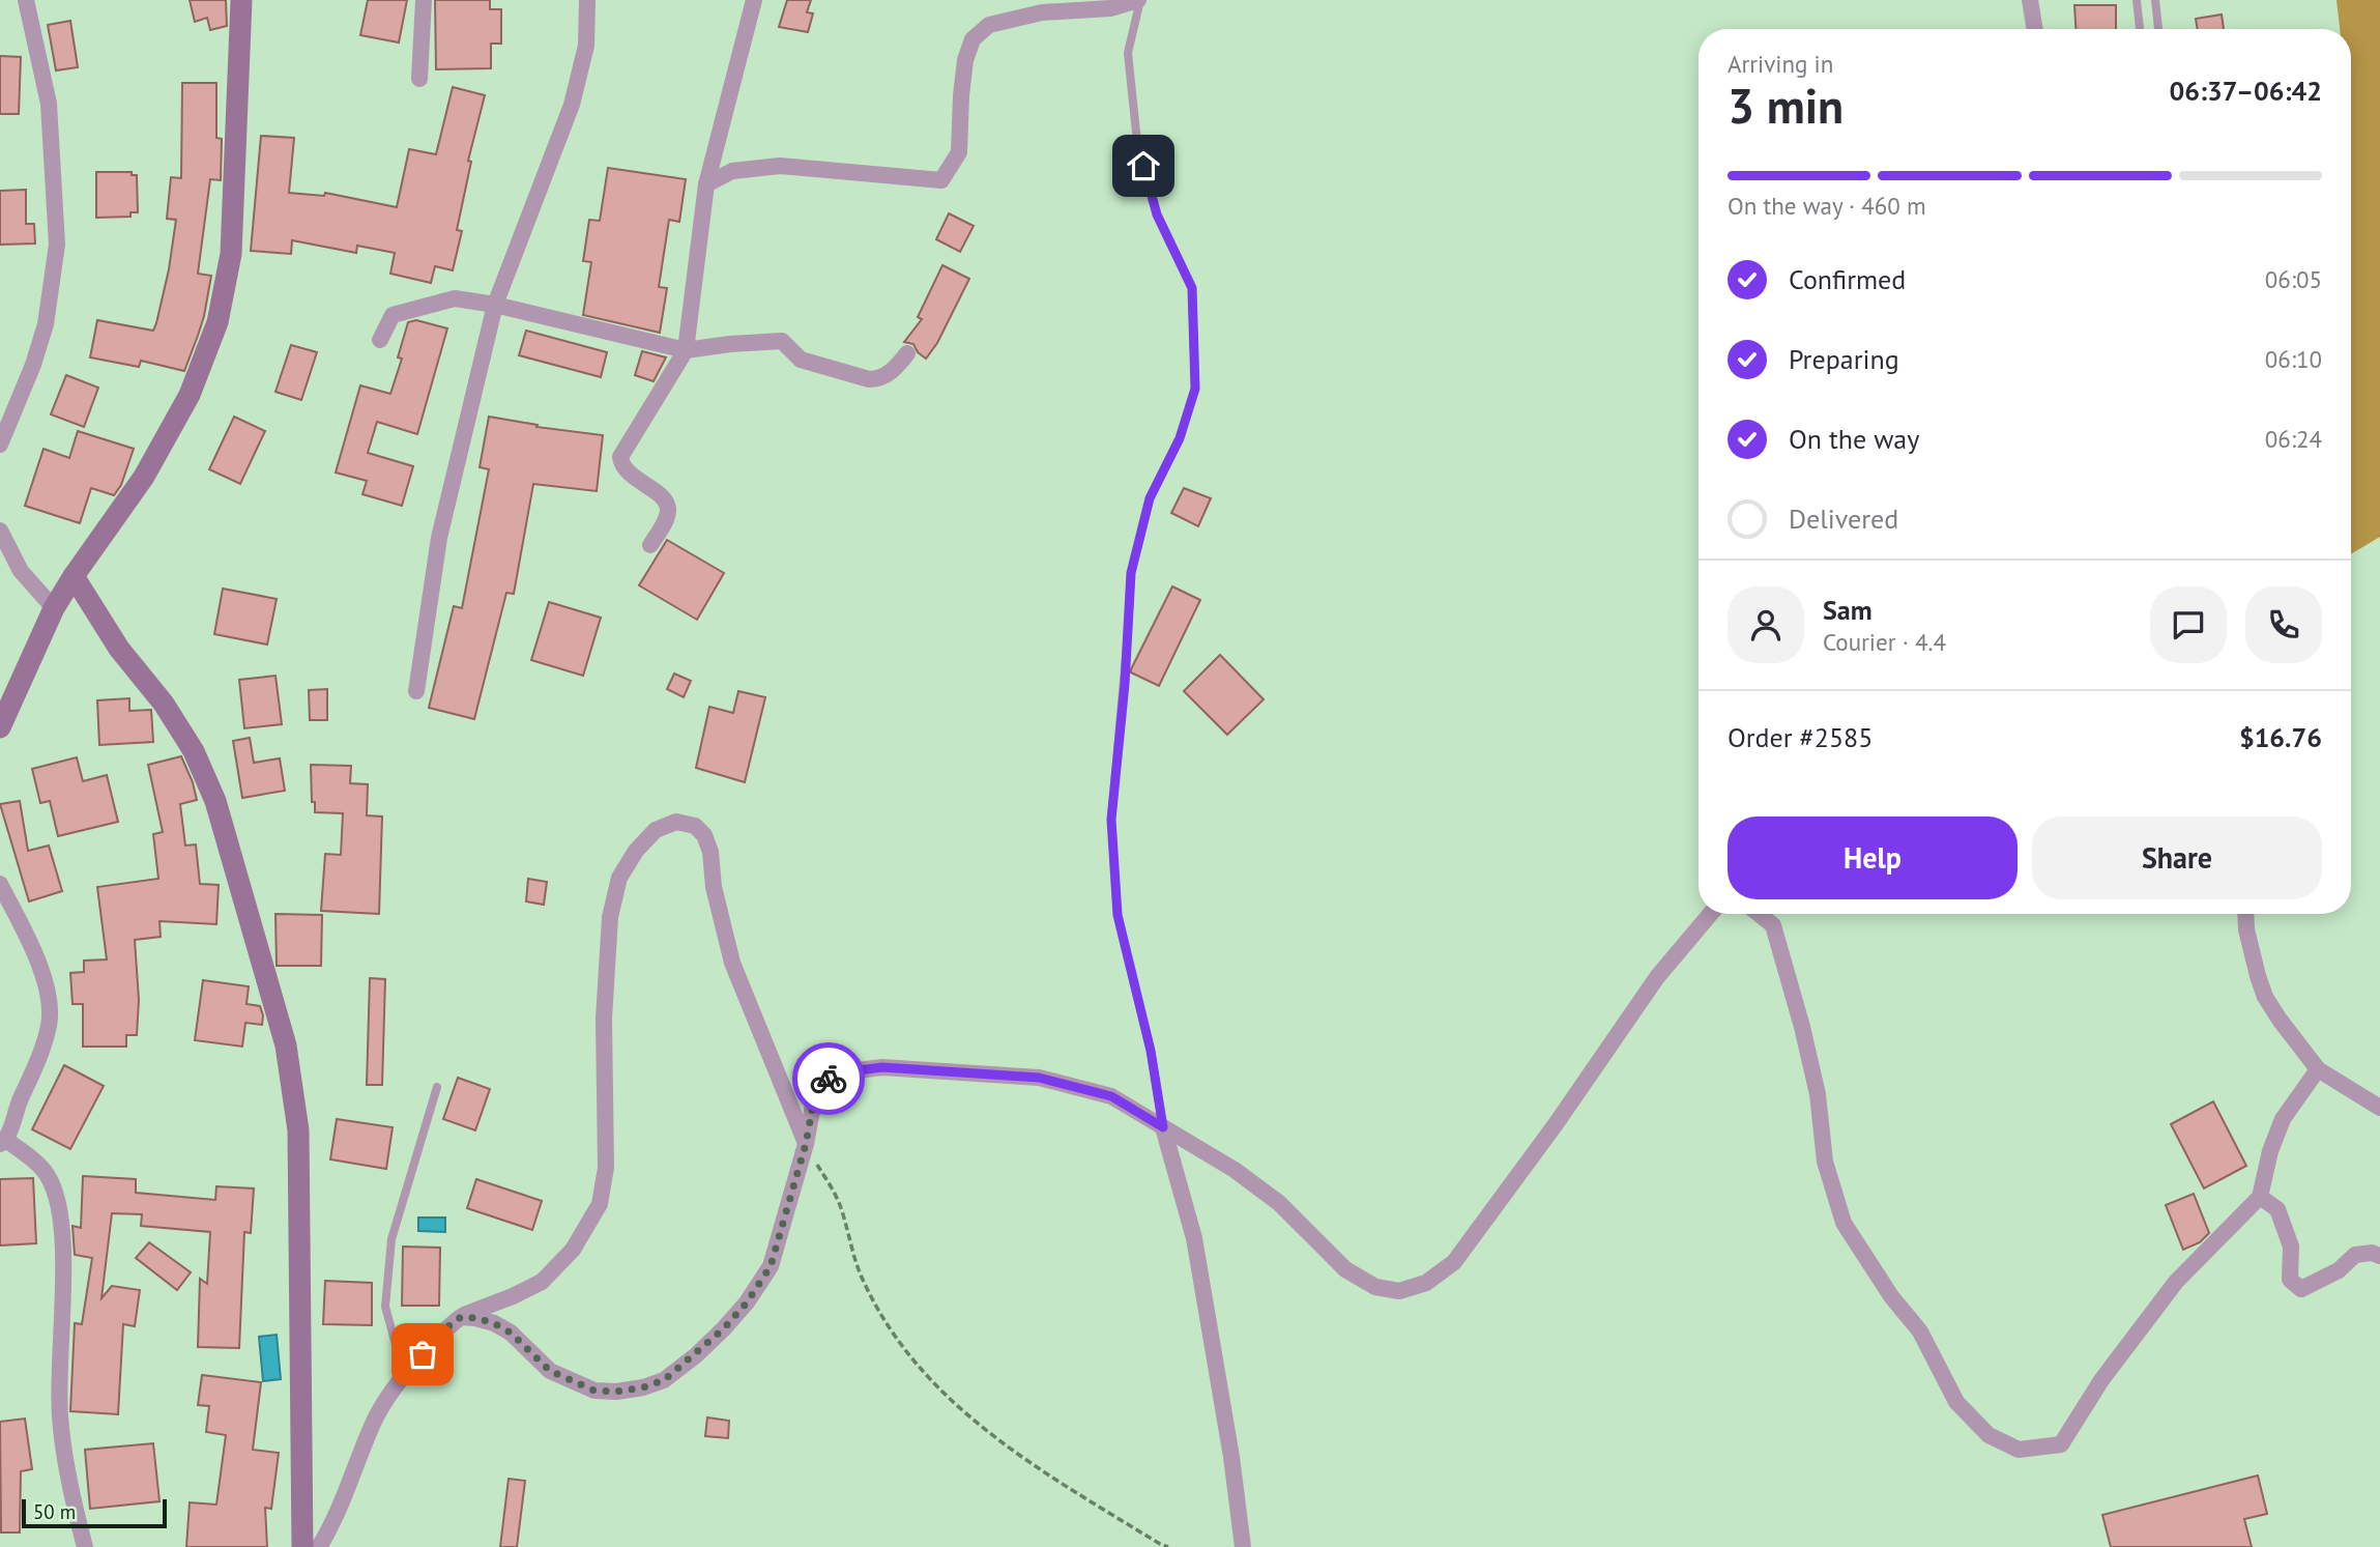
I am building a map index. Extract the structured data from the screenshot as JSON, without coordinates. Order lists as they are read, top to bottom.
{
  "scale_bar": "50 m",
  "page": {
    "heading": ["3 min", "Arriving in", "06:37–06:42"],
    "panel": [
      "Sam",
      "Courier · 4.4",
      "Order #2585",
      "$16.76"
    ],
    "bar": "On the way · 460 m",
    "list": [
      ["Confirmed", "06:05"],
      ["Preparing", "06:10"],
      ["On the way", "06:24"],
      "Delivered"
    ],
    "buttons": ["Help", "Share"],
    "scale": "50 m"
  }
}
